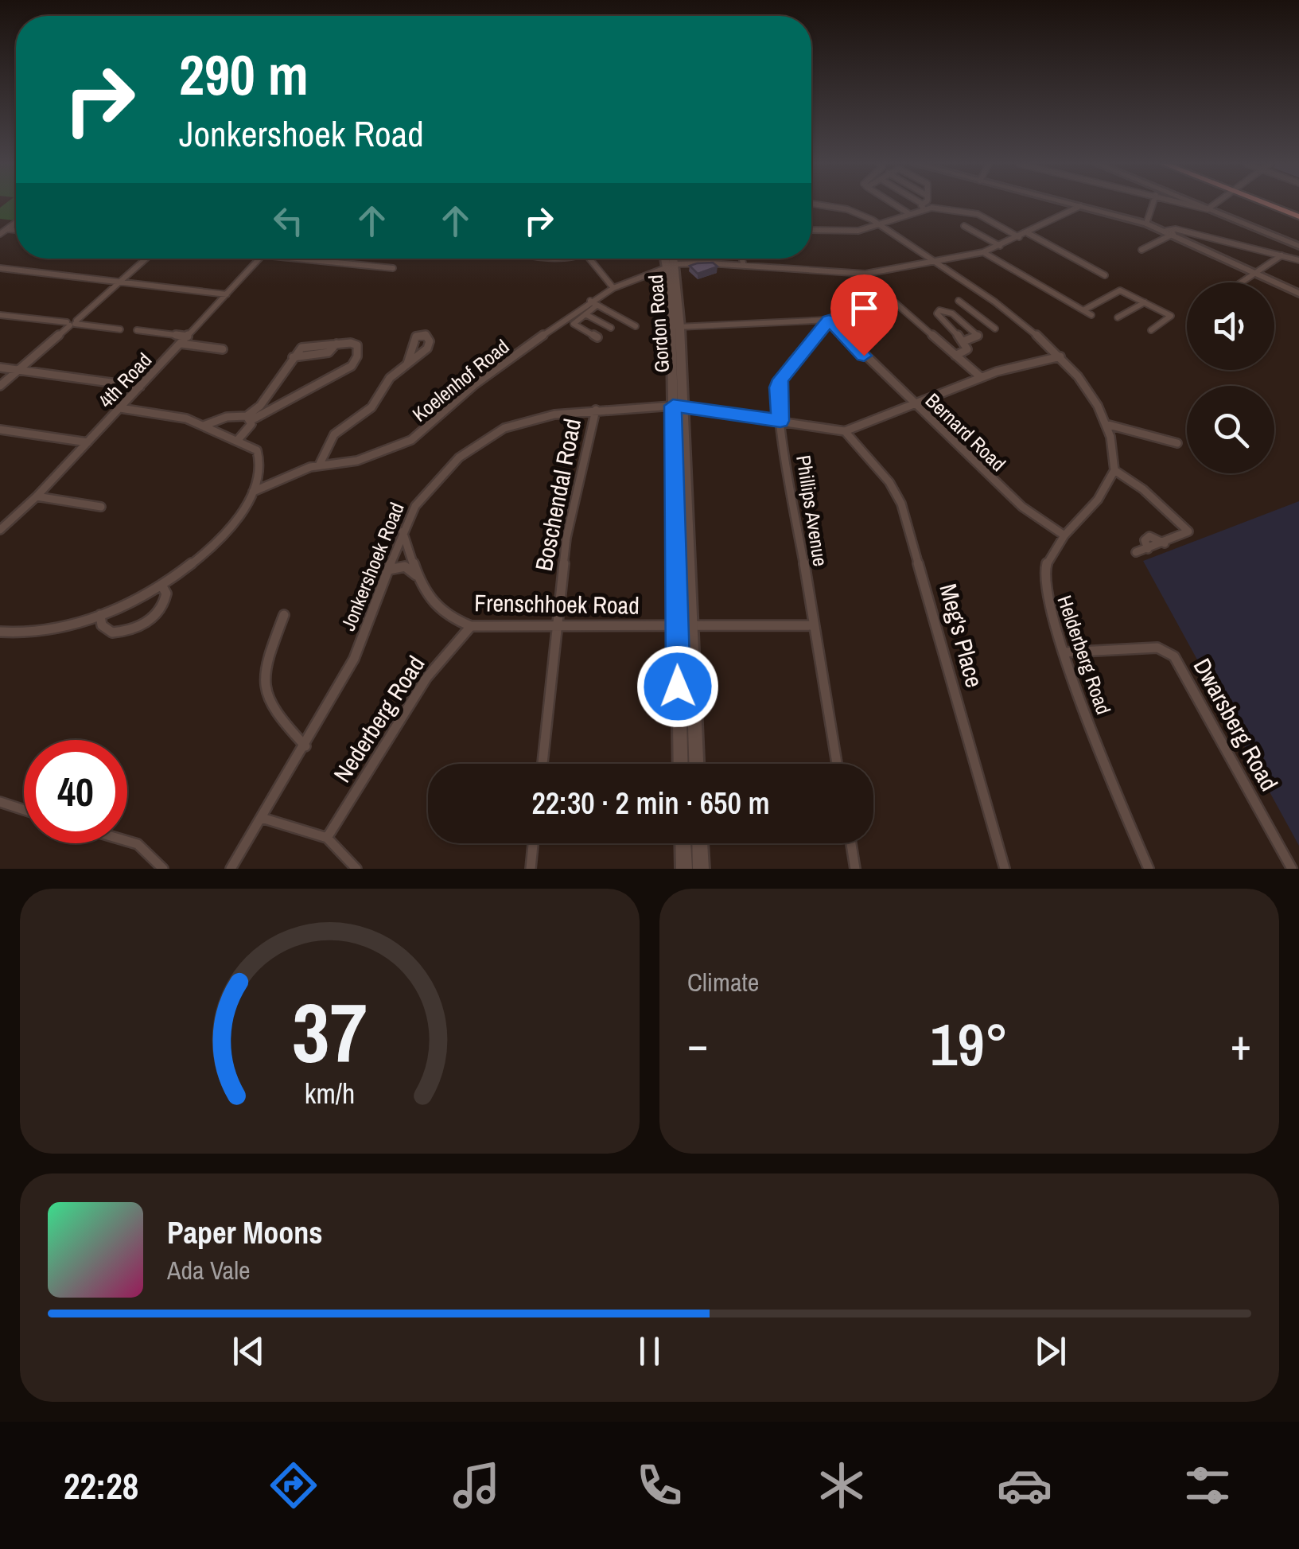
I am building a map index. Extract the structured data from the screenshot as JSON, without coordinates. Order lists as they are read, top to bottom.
{
  "streets": {
    "street": [
      "Gordon Road",
      "4th Road",
      "Koelenhof Road",
      "Bernard Road",
      "Boschendal Road",
      "Phillips Avenue",
      "Jonkershoek Road",
      "Frenschhoek Road",
      "Meg's Place",
      "Helderberg Road",
      "Nederberg Road",
      "Dwarsberg Road"
    ]
  },
  "crossings": [
    ["Gordon Road", "Koelenhof Road"],
    ["Gordon Road", "Jonkershoek Road"],
    ["Gordon Road", "Frenschhoek Road"],
    ["Bernard Road", "Phillips Avenue"],
    ["Bernard Road", "Jonkershoek Road"],
    ["Bernard Road", "Helderberg Road"],
    ["Boschendal Road", "Jonkershoek Road"],
    ["Boschendal Road", "Frenschhoek Road"],
    ["Phillips Avenue", "Jonkershoek Road"],
    ["Phillips Avenue", "Frenschhoek Road"],
    ["Jonkershoek Road", "Frenschhoek Road"],
    ["Jonkershoek Road", "Meg's Place"],
    ["Frenschhoek Road", "Nederberg Road"],
    ["Helderberg Road", "Dwarsberg Road"]
  ],
  "page": {
    "turn": ["290 m", "Jonkershoek Road"],
    "limit": "40",
    "trip": "22:30 · 2 min · 650 m",
    "tile": "Climate",
    "heat": ["−", "19°", "+"],
    "song": ["Paper Moons", "Ada Vale"],
    "tabs": "22:28",
    "gauge": ["37", "km/h"]
  }
}
